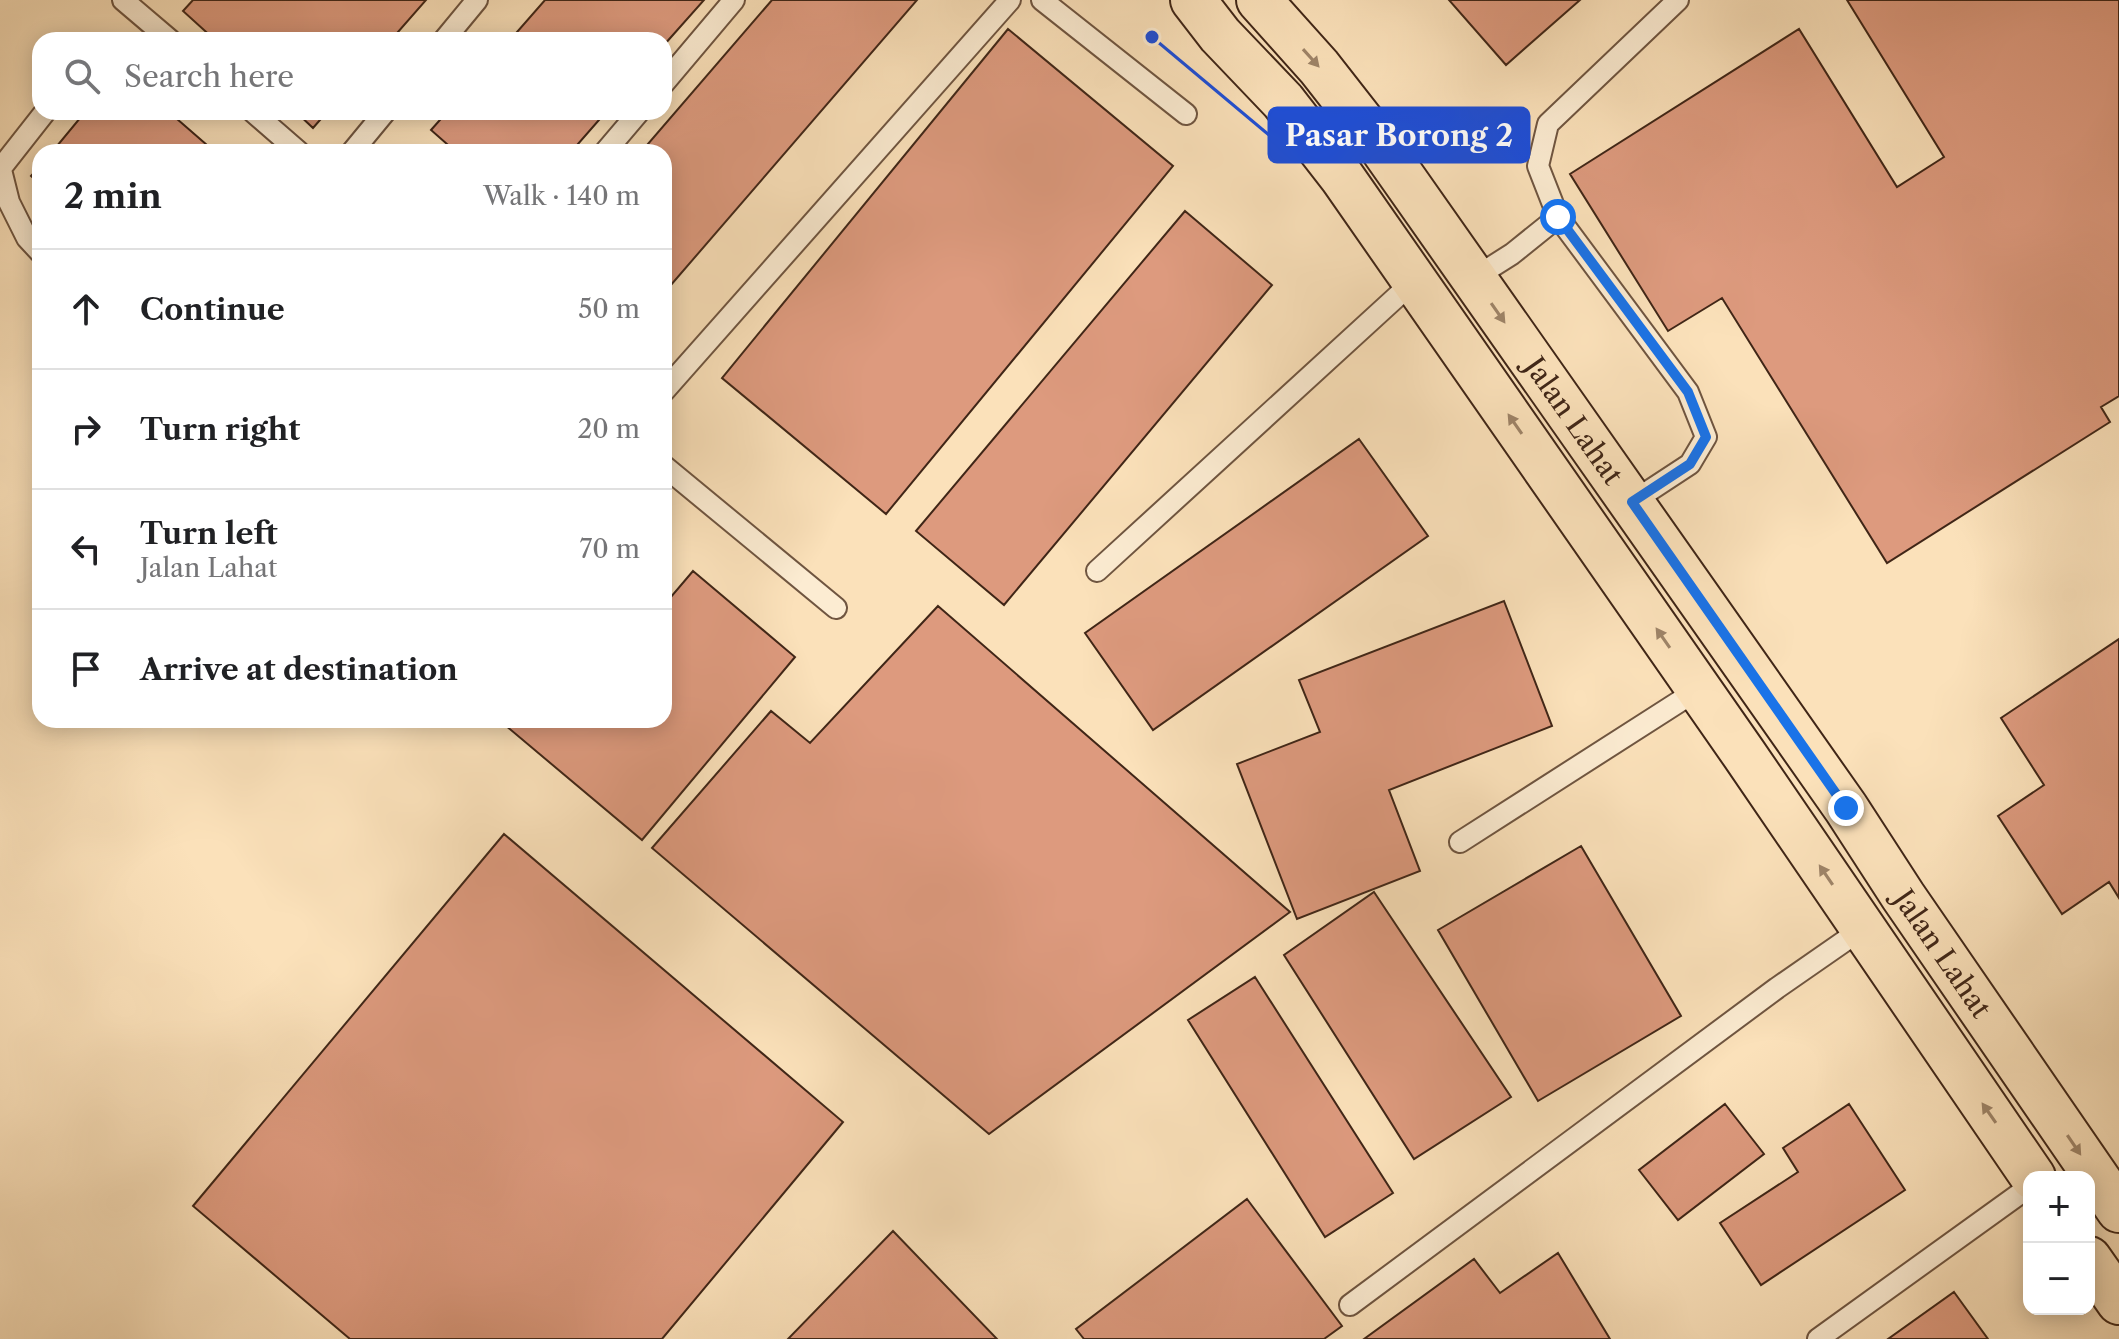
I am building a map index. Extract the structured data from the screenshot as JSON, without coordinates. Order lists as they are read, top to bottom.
{
  "streets": {
    "main road": ["Jalan Lahat"]
  },
  "places": ["Pasar Borong 2"],
  "page": {
    "search": "Search here",
    "heading": ["2 min", "Walk · 140 m"],
    "list": [
      ["Continue", "50 m"],
      ["Turn right", "20 m"],
      ["Turn left", "Jalan Lahat", "70 m"],
      "Arrive at destination"
    ],
    "map_buttons": ["+", "−"]
  }
}
